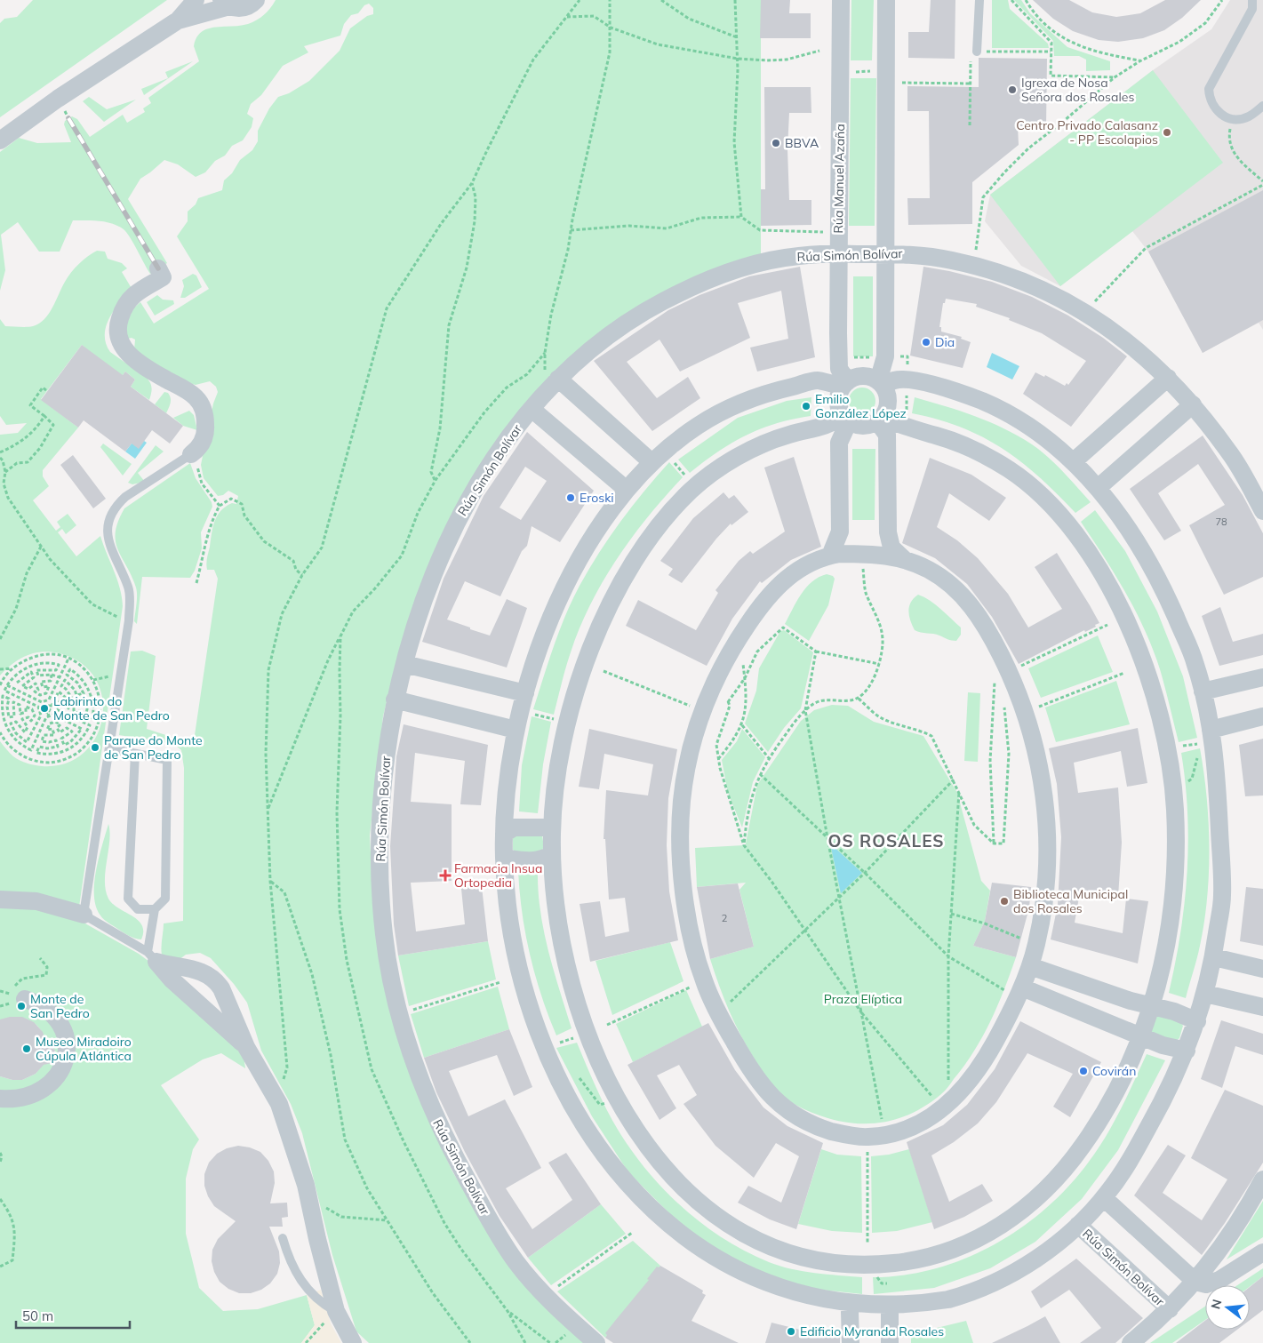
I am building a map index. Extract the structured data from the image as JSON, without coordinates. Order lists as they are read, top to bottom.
{
  "streets": {
    "street": ["Rúa Manuel Azaña", "Rúa Simón Bolívar"]
  },
  "crossings": [
    ["Rúa Manuel Azaña", "Rúa Simón Bolívar"]
  ],
  "districts": ["OS ROSALES"],
  "parks": ["Praza Elíptica"],
  "places": {
    "other": [
      "Igrexa de Nosa Señora dos Rosales",
      "Centro Privado Calasanz - PP Escolapios",
      "BBVA",
      "Dia",
      "Emilio González López",
      "Eroski",
      "Labirinto do Monte de San Pedro",
      "Parque do Monte de San Pedro",
      "Biblioteca Municipal dos Rosales",
      "Monte de San Pedro",
      "Museo Miradoiro Cúpula Atlántica",
      "Covirán",
      "Edificio Myranda Rosales"
    ],
    "health": ["Farmacia Insua Ortopedia"]
  },
  "house_numbers": ["78", "2"],
  "scale_bar": "50 m",
  "north": "left"
}
